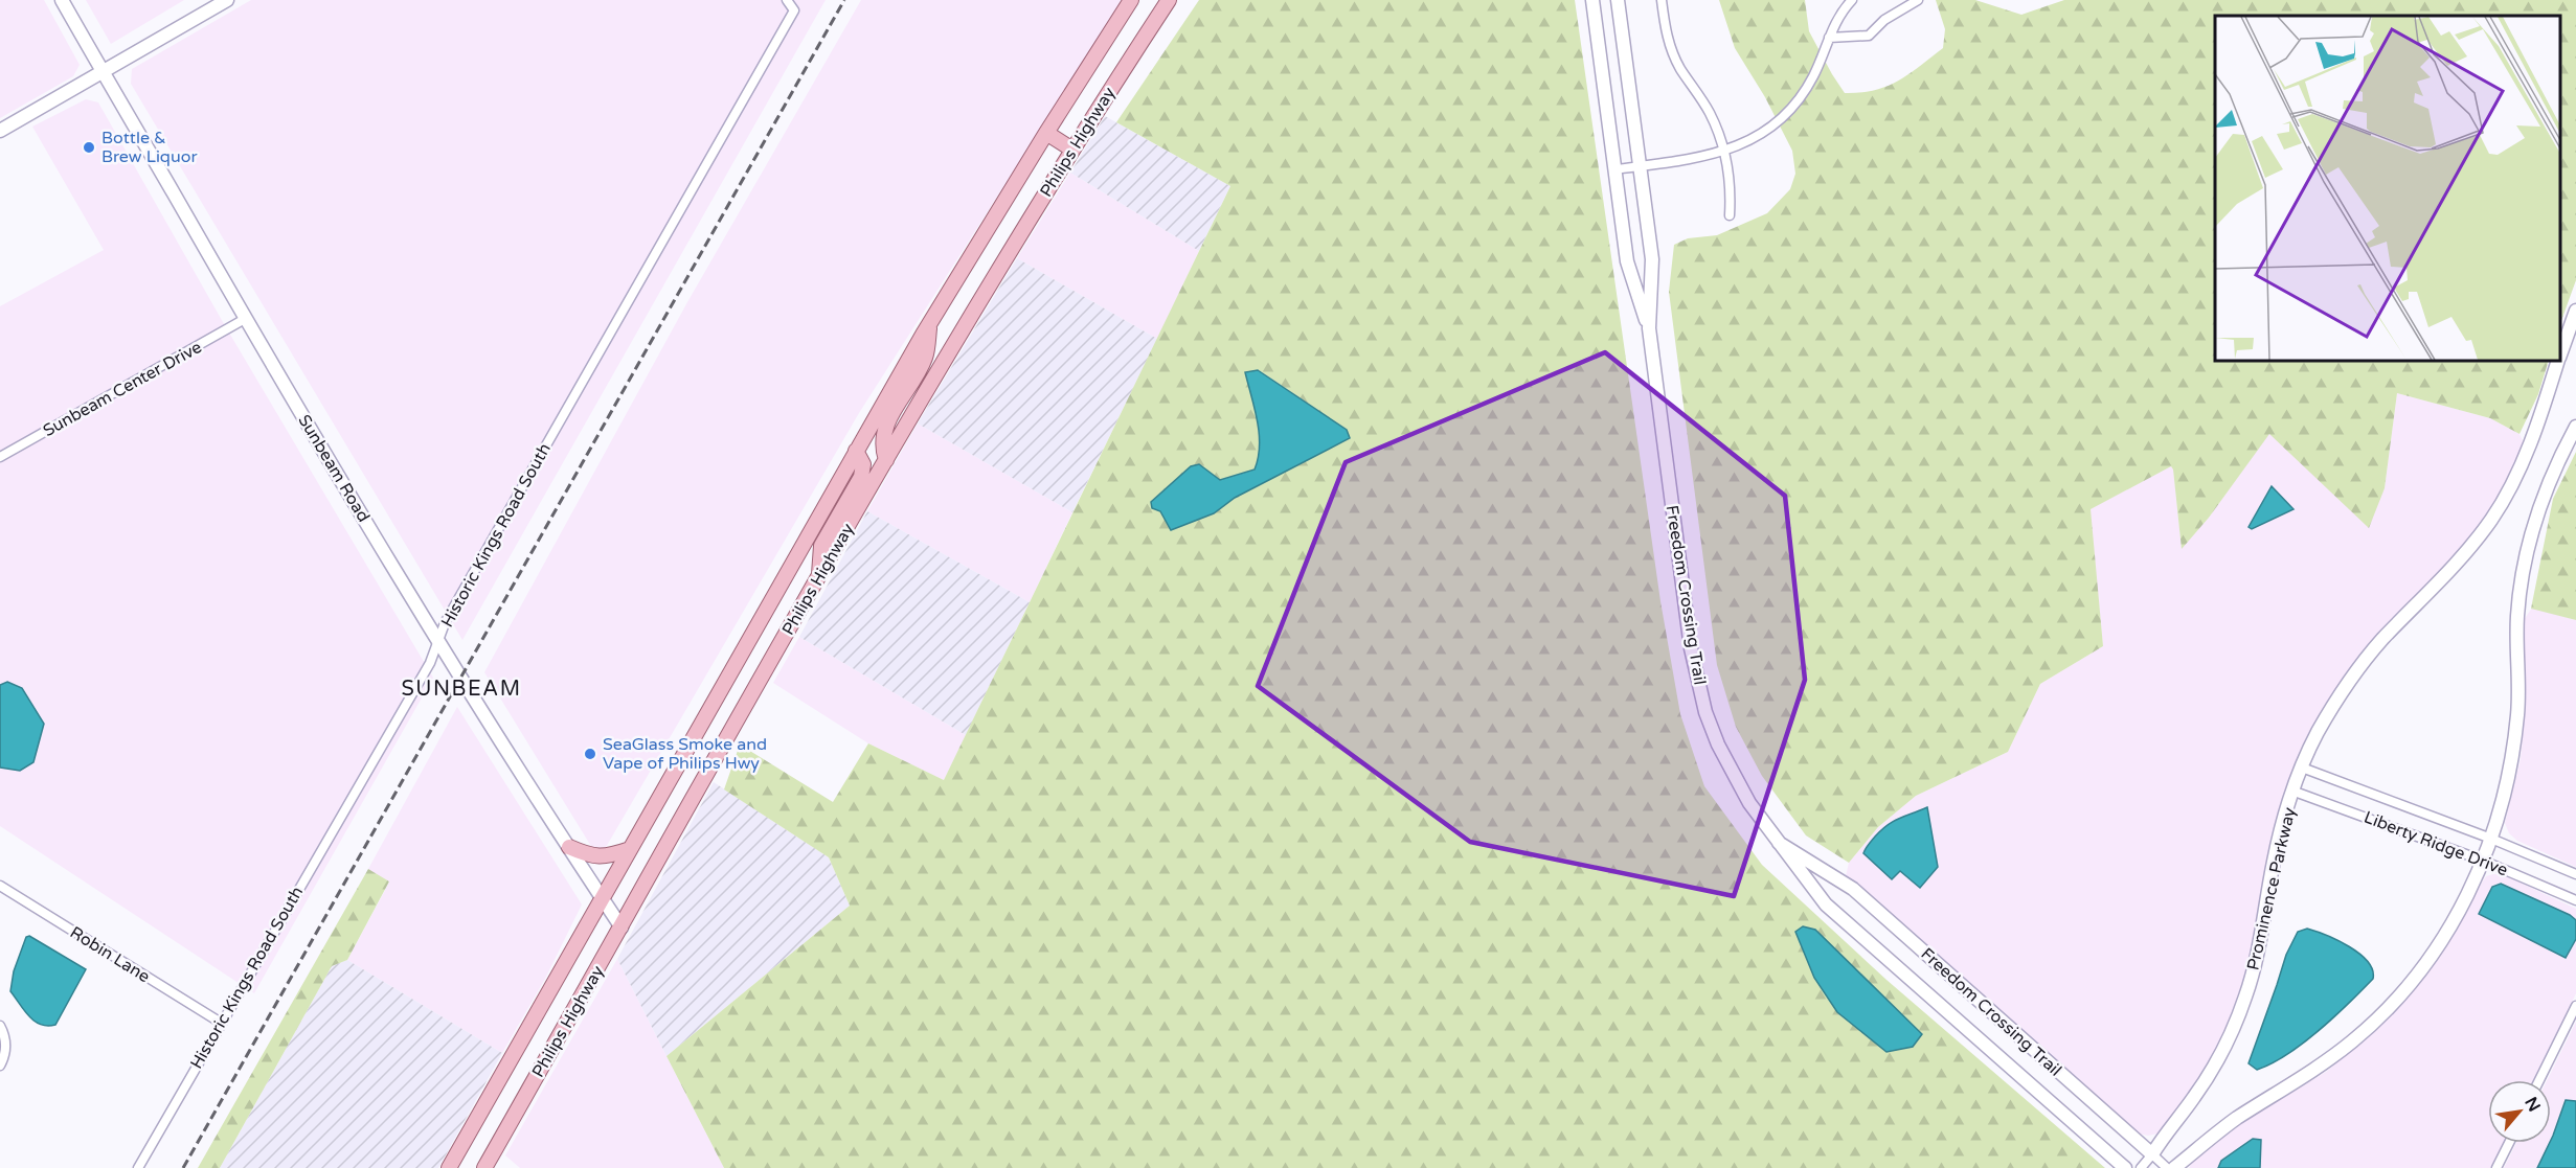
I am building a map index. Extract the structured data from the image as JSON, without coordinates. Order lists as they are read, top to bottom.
{
  "streets": {
    "main road": ["Philips Highway"],
    "street": [
      "Sunbeam Center Drive",
      "Sunbeam Road",
      "Historic Kings Road South",
      "Freedom Crossing Trail",
      "Liberty Ridge Drive",
      "Prominence Parkway",
      "Robin Lane"
    ]
  },
  "crossings": [
    ["Philips Highway", "Sunbeam Road"],
    ["Sunbeam Center Drive", "Sunbeam Road"],
    ["Sunbeam Road", "Historic Kings Road South"],
    ["Historic Kings Road South", "Robin Lane"],
    ["Freedom Crossing Trail", "Prominence Parkway"],
    ["Liberty Ridge Drive", "Prominence Parkway"]
  ],
  "districts": ["SUNBEAM"],
  "places": ["Bottle & Brew Liquor", "SeaGlass Smoke and Vape of Philips Hwy"],
  "north": "top right"
}
